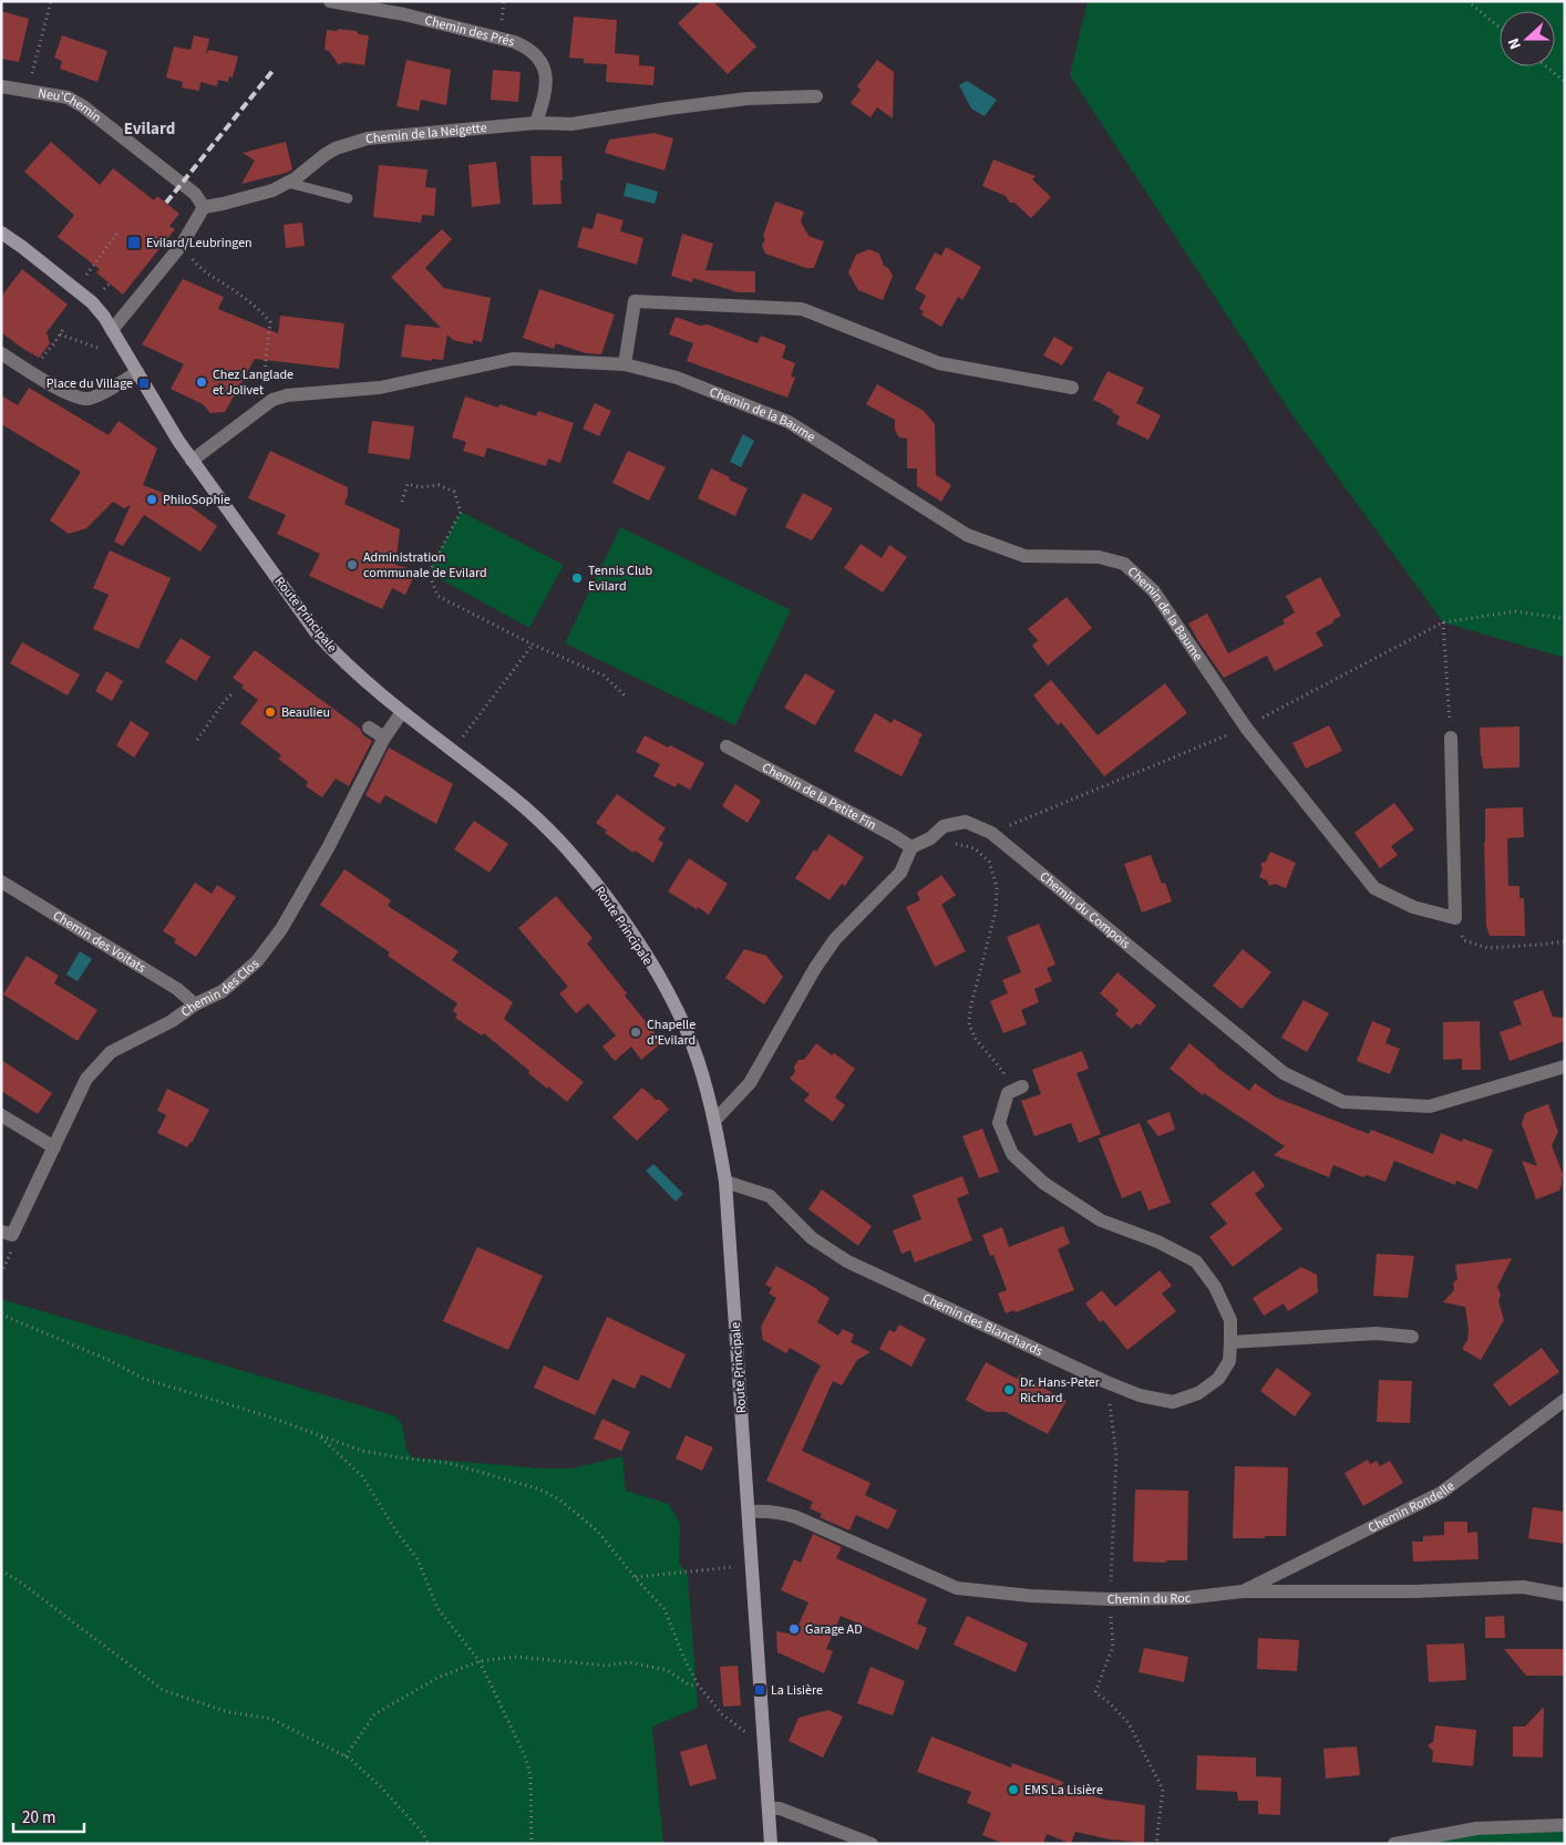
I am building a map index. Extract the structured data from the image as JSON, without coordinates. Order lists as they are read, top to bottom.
{
  "streets": {
    "street": [
      "Chemin des Prés",
      "Neu'Chemin",
      "Chemin de la Neigette",
      "Chemin de la Baume",
      "Route Principale",
      "Chemin de la Petite Fin",
      "Chemin du Compois",
      "Chemin des Voitats",
      "Chemin des Clos",
      "Chemin des Blanchards",
      "Chemin Rondelle",
      "Chemin du Roc"
    ]
  },
  "crossings": [
    ["Chemin des Prés", "Chemin de la Neigette"],
    ["Neu'Chemin", "Chemin de la Neigette"],
    ["Chemin de la Baume", "Route Principale"],
    ["Route Principale", "Chemin des Clos"],
    ["Route Principale", "Chemin des Blanchards"],
    ["Route Principale", "Chemin du Roc"],
    ["Chemin de la Petite Fin", "Chemin du Compois"],
    ["Chemin des Voitats", "Chemin des Clos"],
    ["Chemin Rondelle", "Chemin du Roc"]
  ],
  "districts": ["Evilard"],
  "places": {
    "transit": ["Evilard/Leubringen", "Place du Village", "La Lisière"],
    "other": [
      "Chez Langlade et Jolivet",
      "PhiloSophie",
      "Administration communale de Evilard",
      "Tennis Club Evilard",
      "Beaulieu",
      "Chapelle d'Evilard",
      "Dr. Hans-Peter Richard",
      "Garage AD",
      "EMS La Lisière"
    ]
  },
  "scale_bar": "20 m",
  "north": "left"
}
